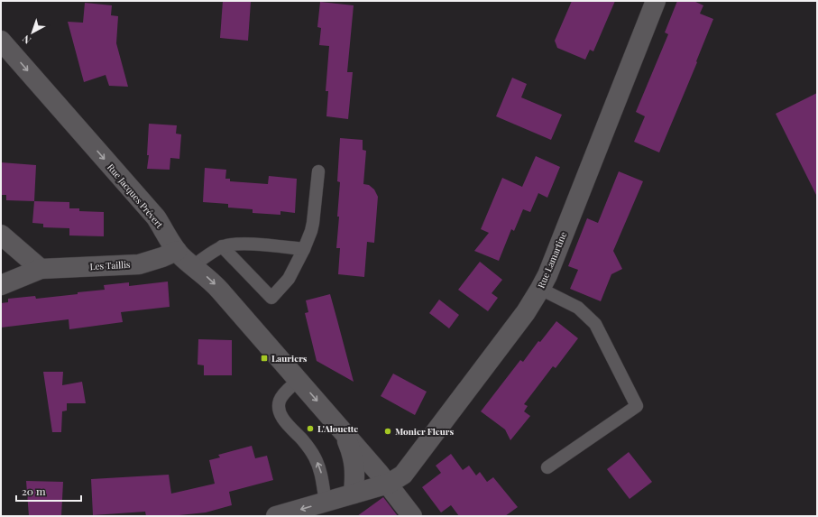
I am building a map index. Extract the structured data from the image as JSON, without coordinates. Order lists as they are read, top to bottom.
{
  "streets": {
    "street": ["Rue Jacques Prévert", "Rue Lamartine", "Les Taillis"]
  },
  "crossings": [
    ["Rue Jacques Prévert", "Rue Lamartine"],
    ["Rue Jacques Prévert", "Les Taillis"]
  ],
  "one_way": ["Rue Jacques Prévert"],
  "places": {
    "transit": ["Lauriers"],
    "other": ["L'Alouette", "Monier Fleurs"]
  },
  "scale_bar": "20 m",
  "north": "bottom left"
}
